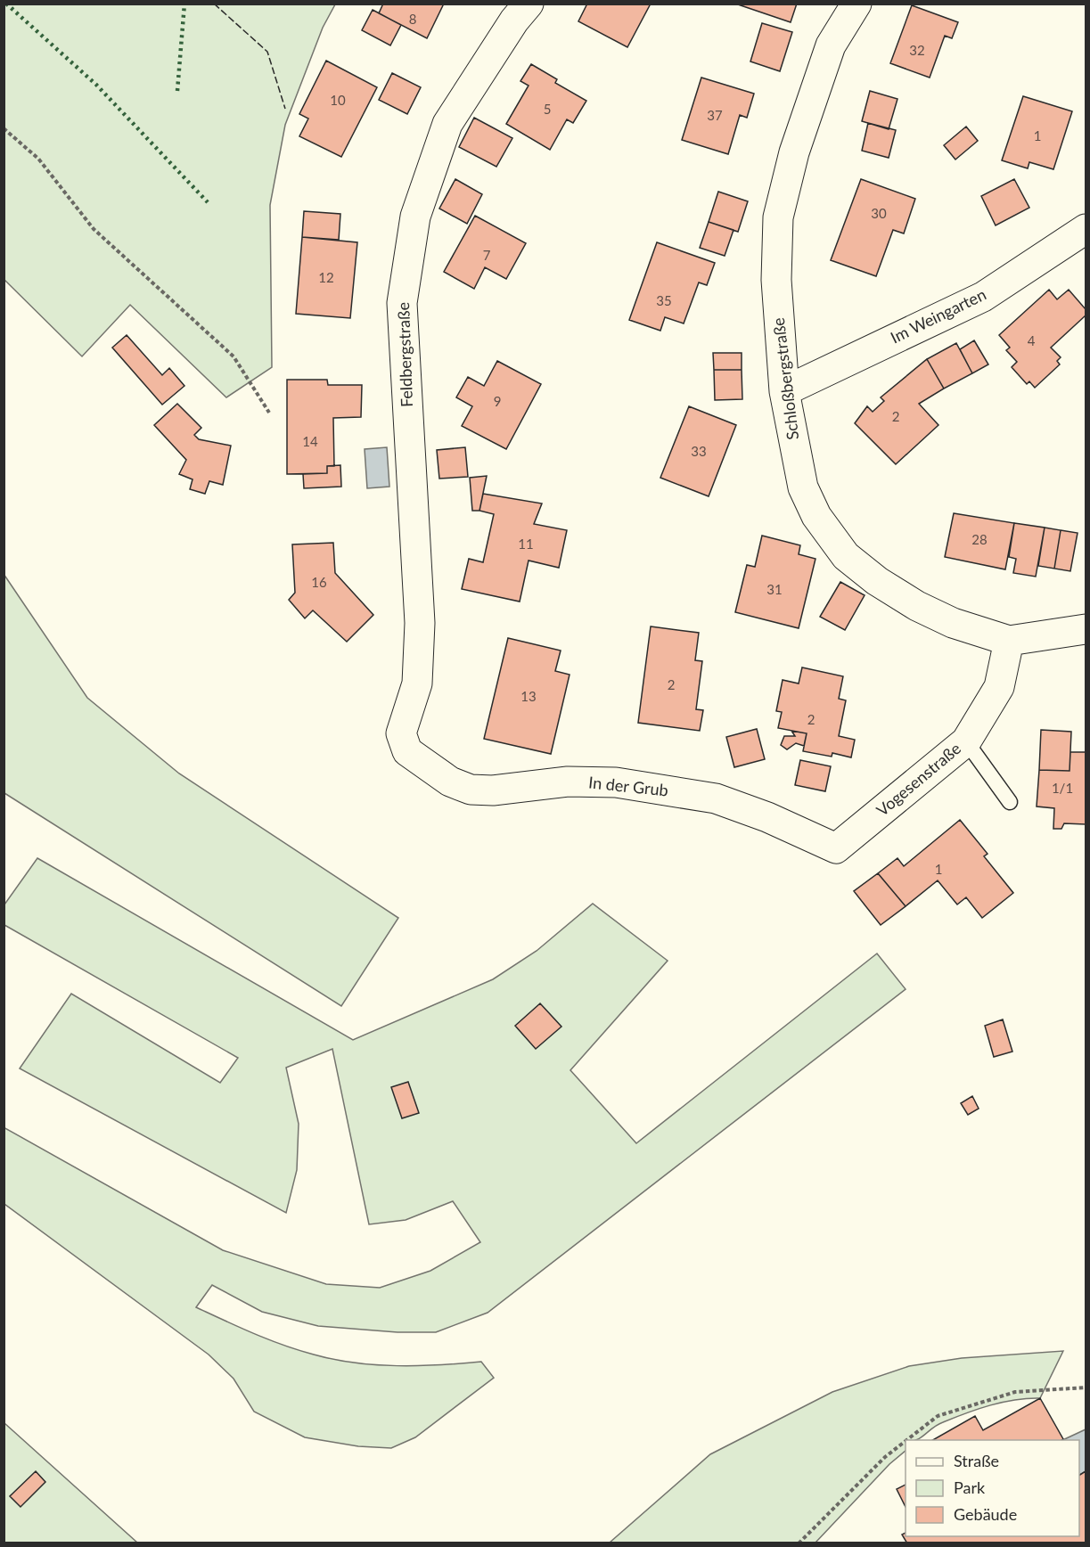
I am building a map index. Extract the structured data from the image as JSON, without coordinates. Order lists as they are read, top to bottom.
{
  "streets": {
    "street": [
      "Im Weingarten",
      "Feldbergstraße",
      "Schloßbergstraße",
      "Vogesenstraße",
      "In der Grub"
    ]
  },
  "crossings": [
    ["Im Weingarten", "Schloßbergstraße"],
    ["Feldbergstraße", "In der Grub"],
    ["Schloßbergstraße", "Vogesenstraße"],
    ["Vogesenstraße", "In der Grub"]
  ],
  "house_numbers": [
    "8",
    "32",
    "10",
    "5",
    "37",
    "1",
    "30",
    "7",
    "12",
    "35",
    "4",
    "9",
    "2",
    "14",
    "33",
    "28",
    "11",
    "16",
    "31",
    "2",
    "13",
    "2",
    "1/1",
    "1"
  ],
  "legend": ["Straße", "Park", "Gebäude"]
}
